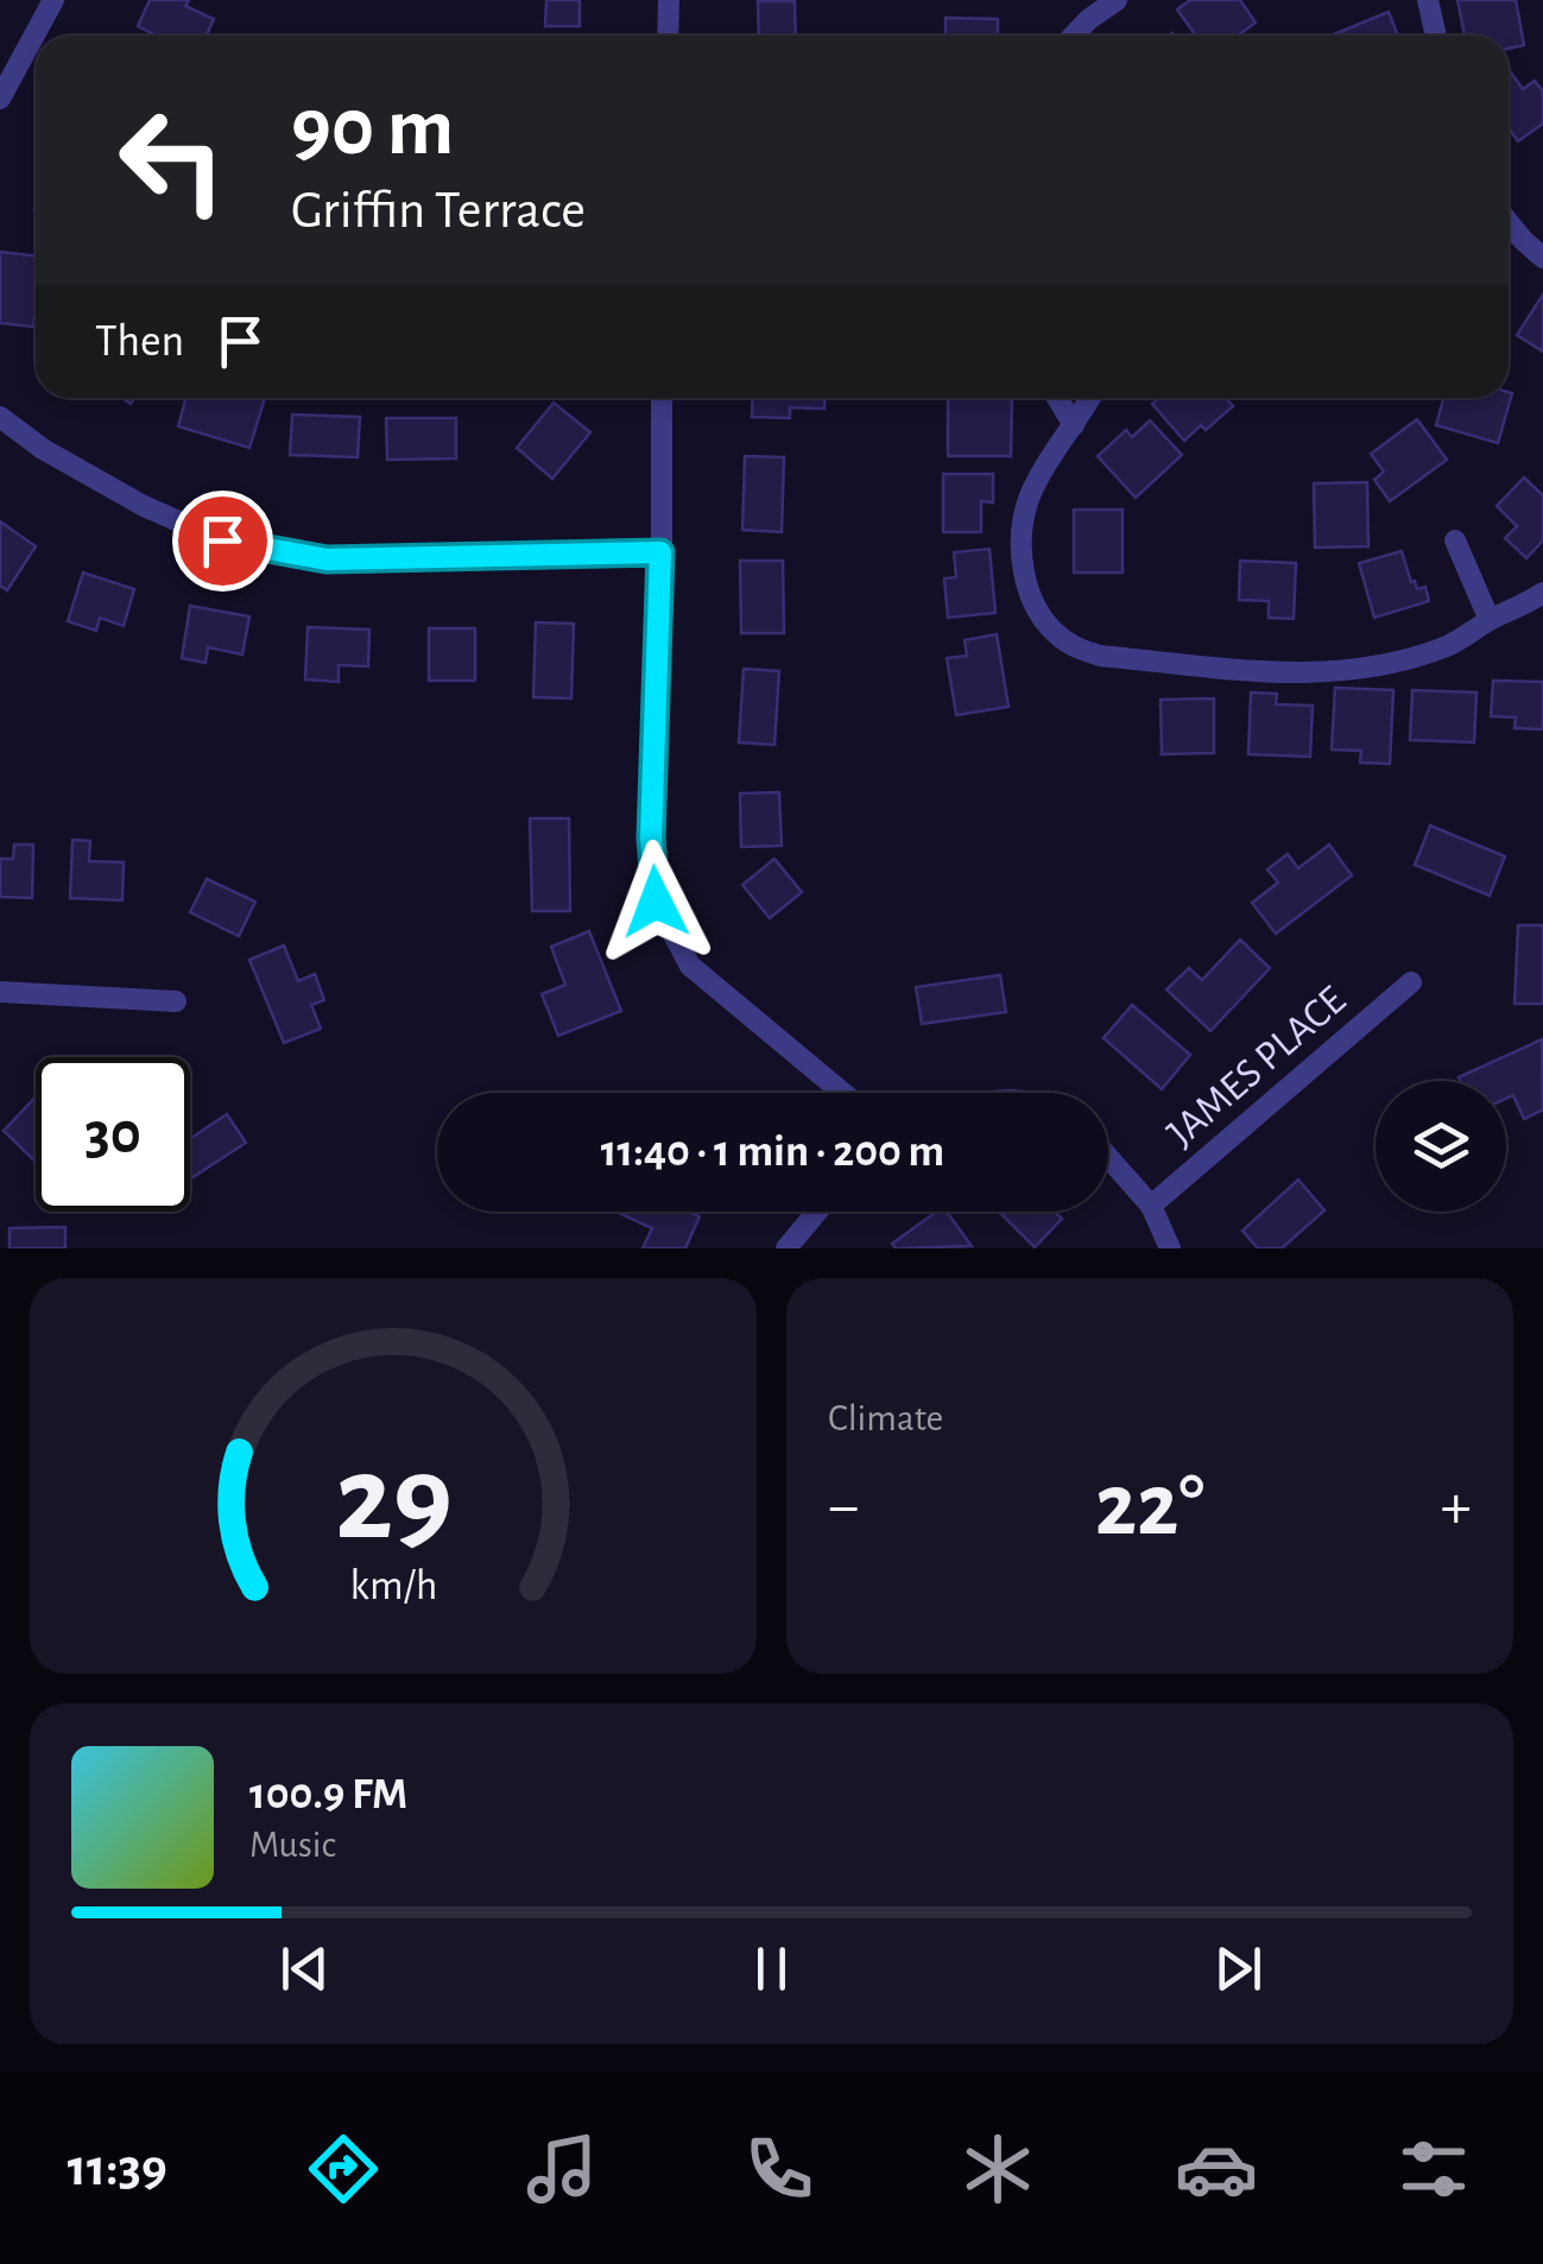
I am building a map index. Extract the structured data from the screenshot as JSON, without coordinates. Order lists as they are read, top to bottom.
{
  "streets": {
    "street": ["JAMES PLACE"]
  },
  "page": {
    "turn": ["90 m", "Griffin Terrace"],
    "then": "Then",
    "limit": "30",
    "trip": "11:40 · 1 min · 200 m",
    "tile": "Climate",
    "heat": ["−", "22°", "+"],
    "song": ["100.9 FM", "Music"],
    "tabs": "11:39",
    "gauge": ["29", "km/h"]
  }
}
